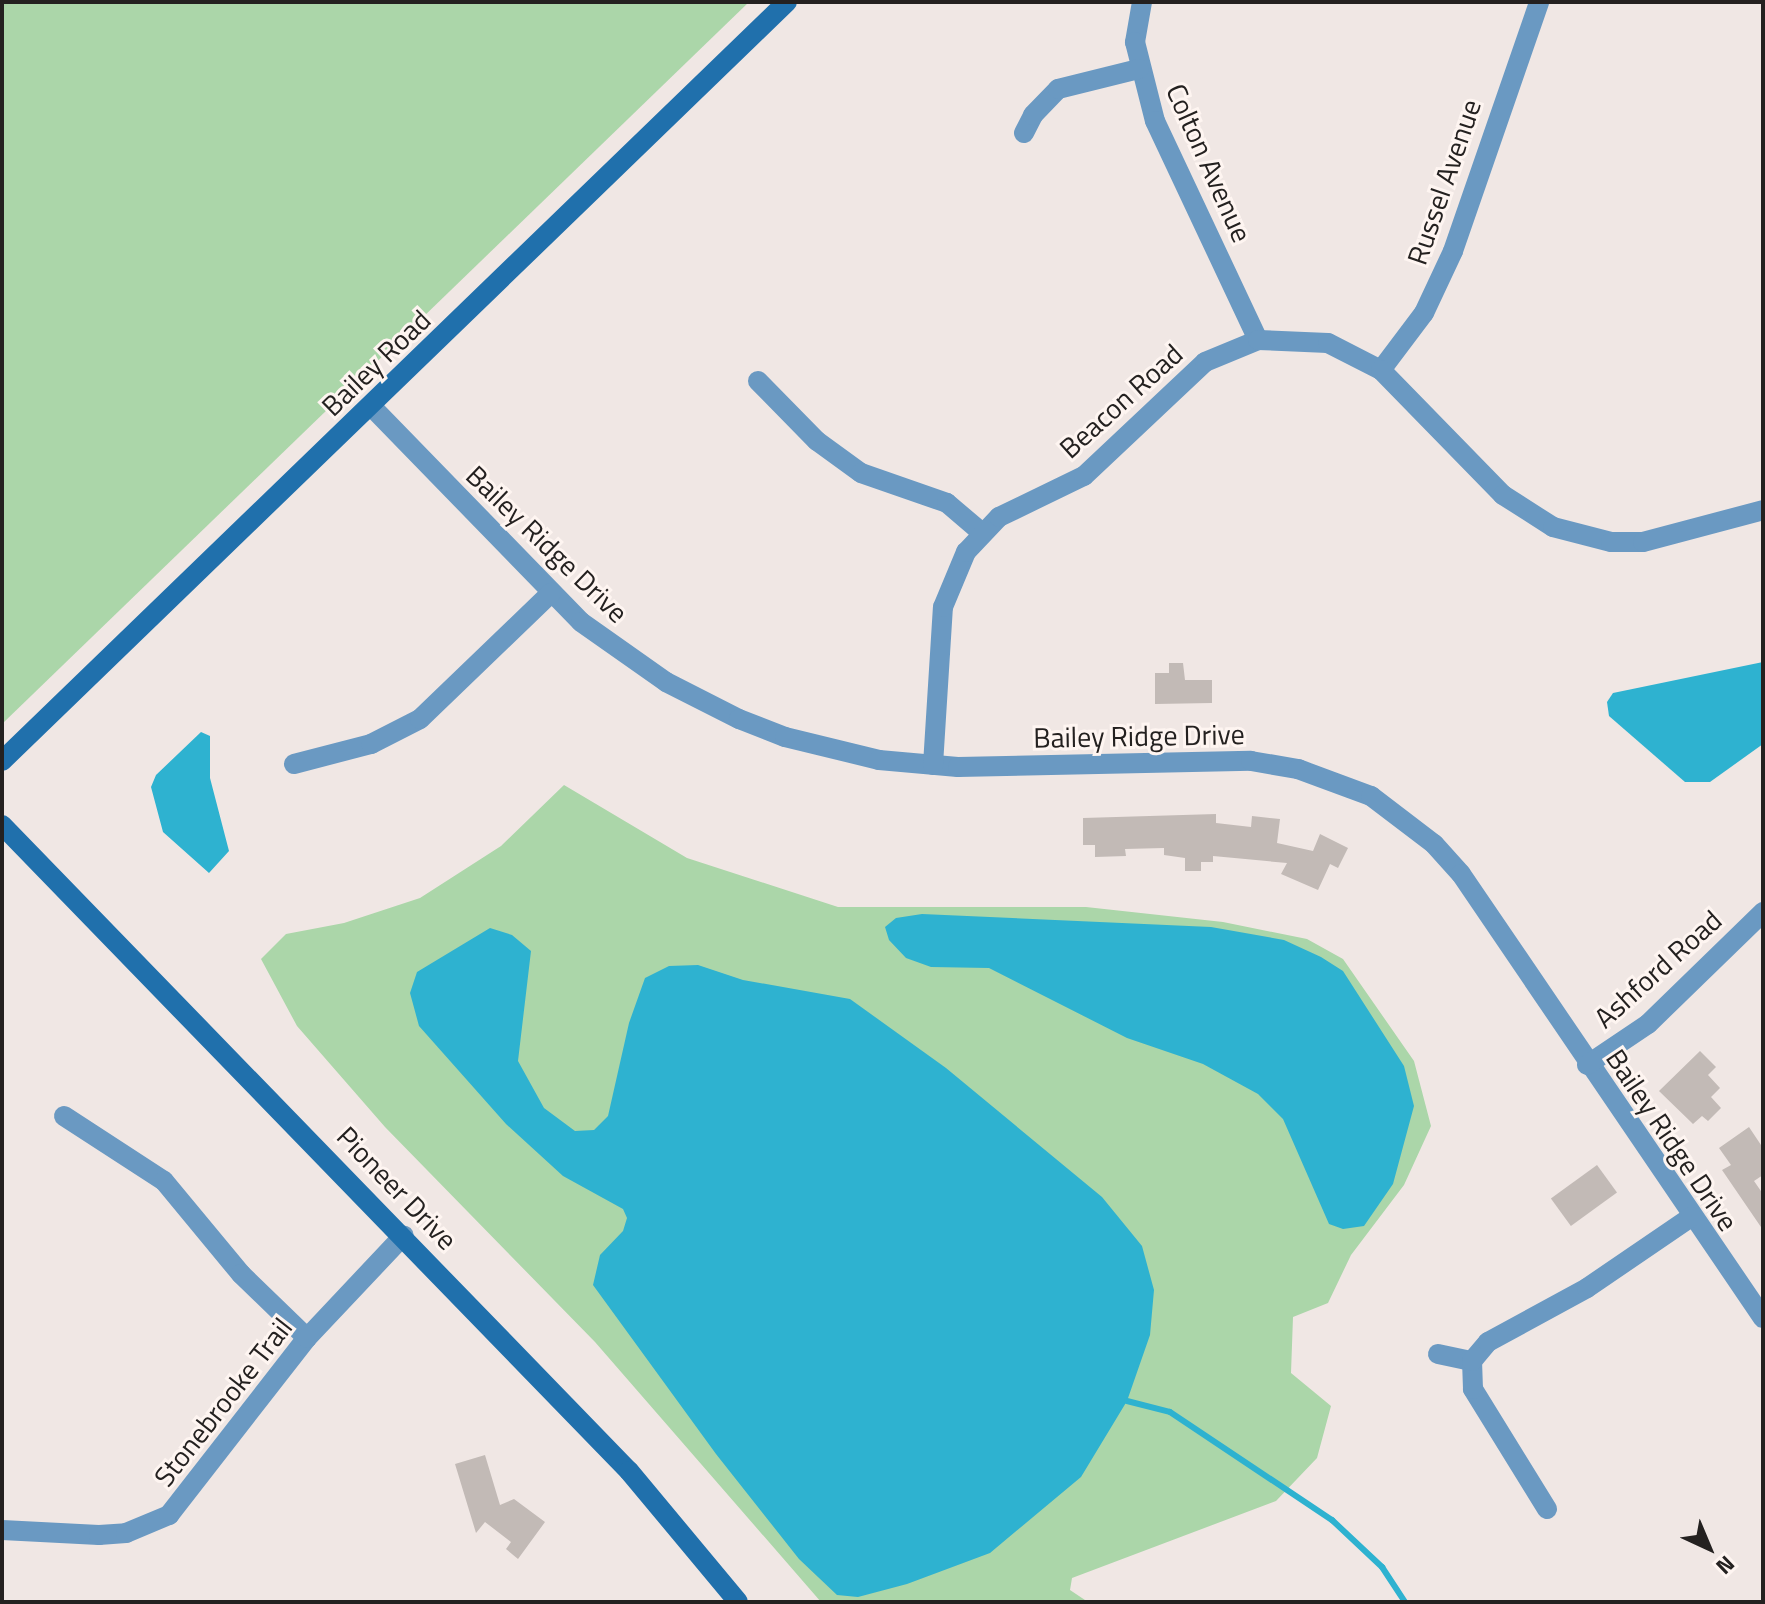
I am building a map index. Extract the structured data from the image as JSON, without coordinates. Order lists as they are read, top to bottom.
{
  "streets": {
    "main road": ["Bailey Road", "Pioneer Drive"],
    "street": [
      "Colton Avenue",
      "Russel Avenue",
      "Beacon Road",
      "Bailey Ridge Drive",
      "Ashford Road",
      "Stonebrooke Trail"
    ]
  },
  "crossings": [
    ["Colton Avenue", "Beacon Road"],
    ["Russel Avenue", "Beacon Road"],
    ["Bailey Road", "Bailey Ridge Drive"],
    ["Beacon Road", "Bailey Ridge Drive"],
    ["Bailey Ridge Drive", "Ashford Road"],
    ["Pioneer Drive", "Stonebrooke Trail"]
  ],
  "north": "bottom right"
}
